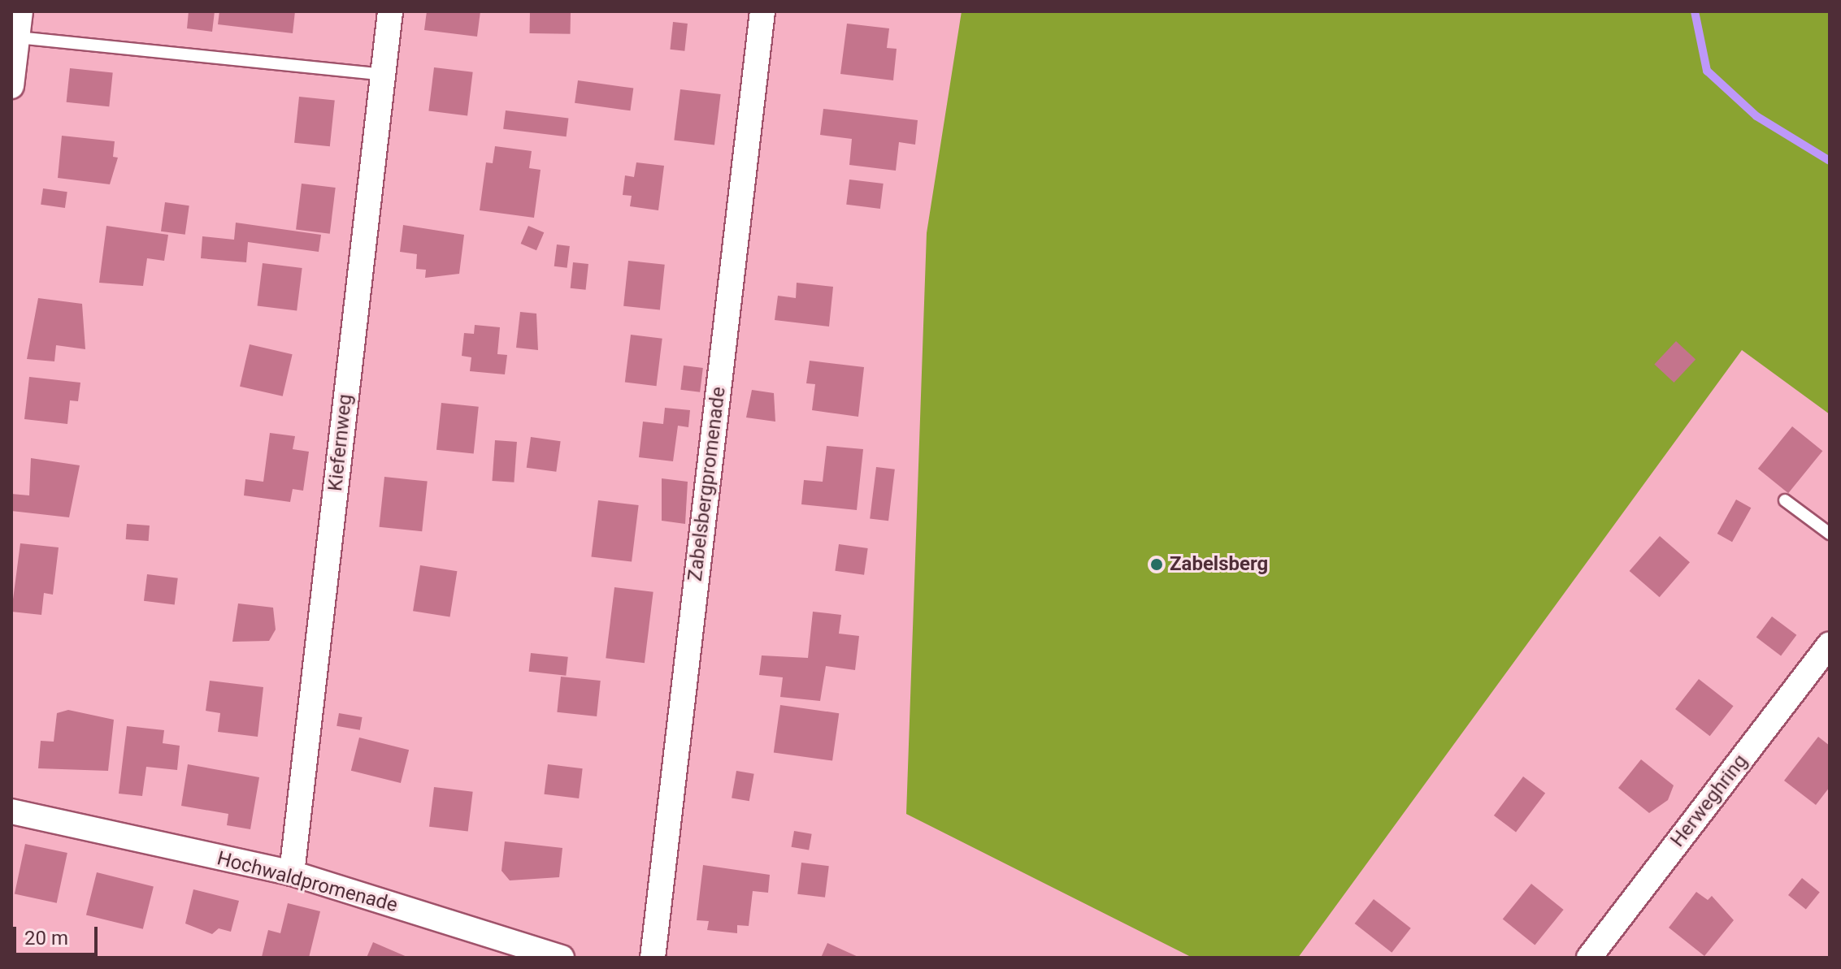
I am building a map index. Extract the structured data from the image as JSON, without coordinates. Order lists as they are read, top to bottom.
{
  "streets": {
    "street": [
      "Kiefernweg",
      "Zabelsbergpromenade",
      "Herweghring",
      "Hochwaldpromenade"
    ]
  },
  "crossings": [
    ["Kiefernweg", "Hochwaldpromenade"]
  ],
  "places": ["Zabelsberg"],
  "scale_bar": "20 m"
}
